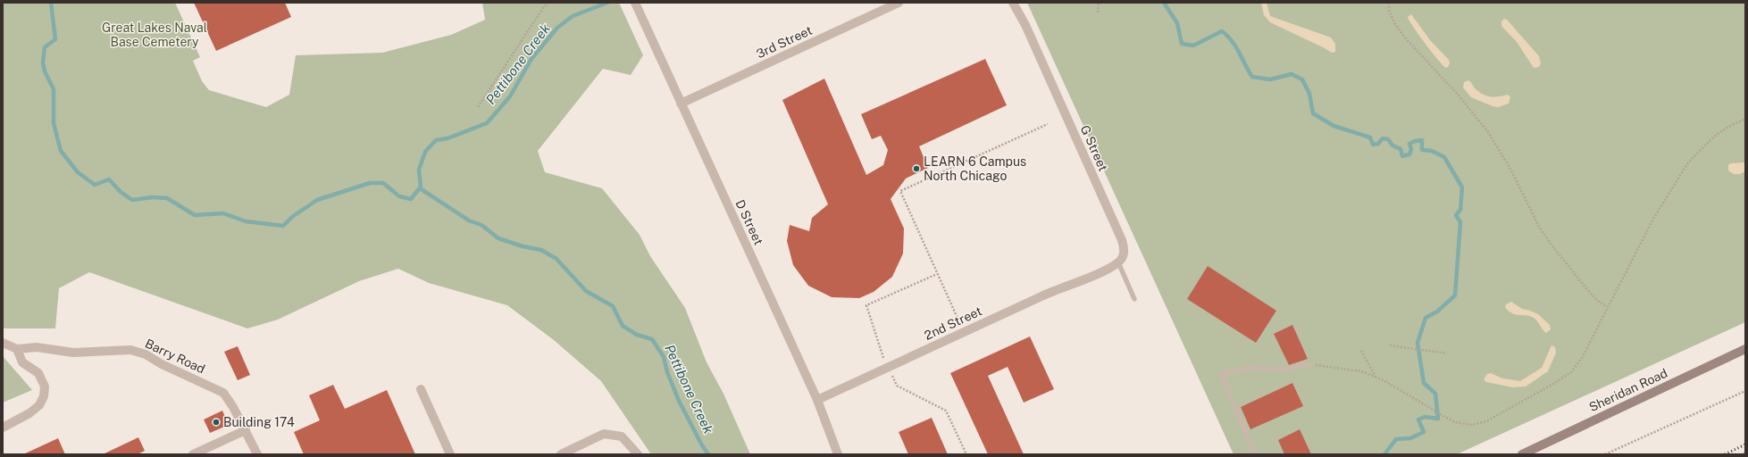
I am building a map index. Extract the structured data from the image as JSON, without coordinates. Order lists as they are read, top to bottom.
{
  "streets": {
    "main road": ["Sheridan Road"],
    "street": [
      "3rd Street",
      "G Street",
      "D Street",
      "2nd Street",
      "Barry Road"
    ]
  },
  "crossings": [
    ["3rd Street", "D Street"],
    ["G Street", "2nd Street"],
    ["D Street", "2nd Street"]
  ],
  "water": ["Pettibone Creek"],
  "parks": ["Great Lakes Naval Base Cemetery"],
  "places": ["LEARN 6 Campus North Chicago", "Building 174"]
}
